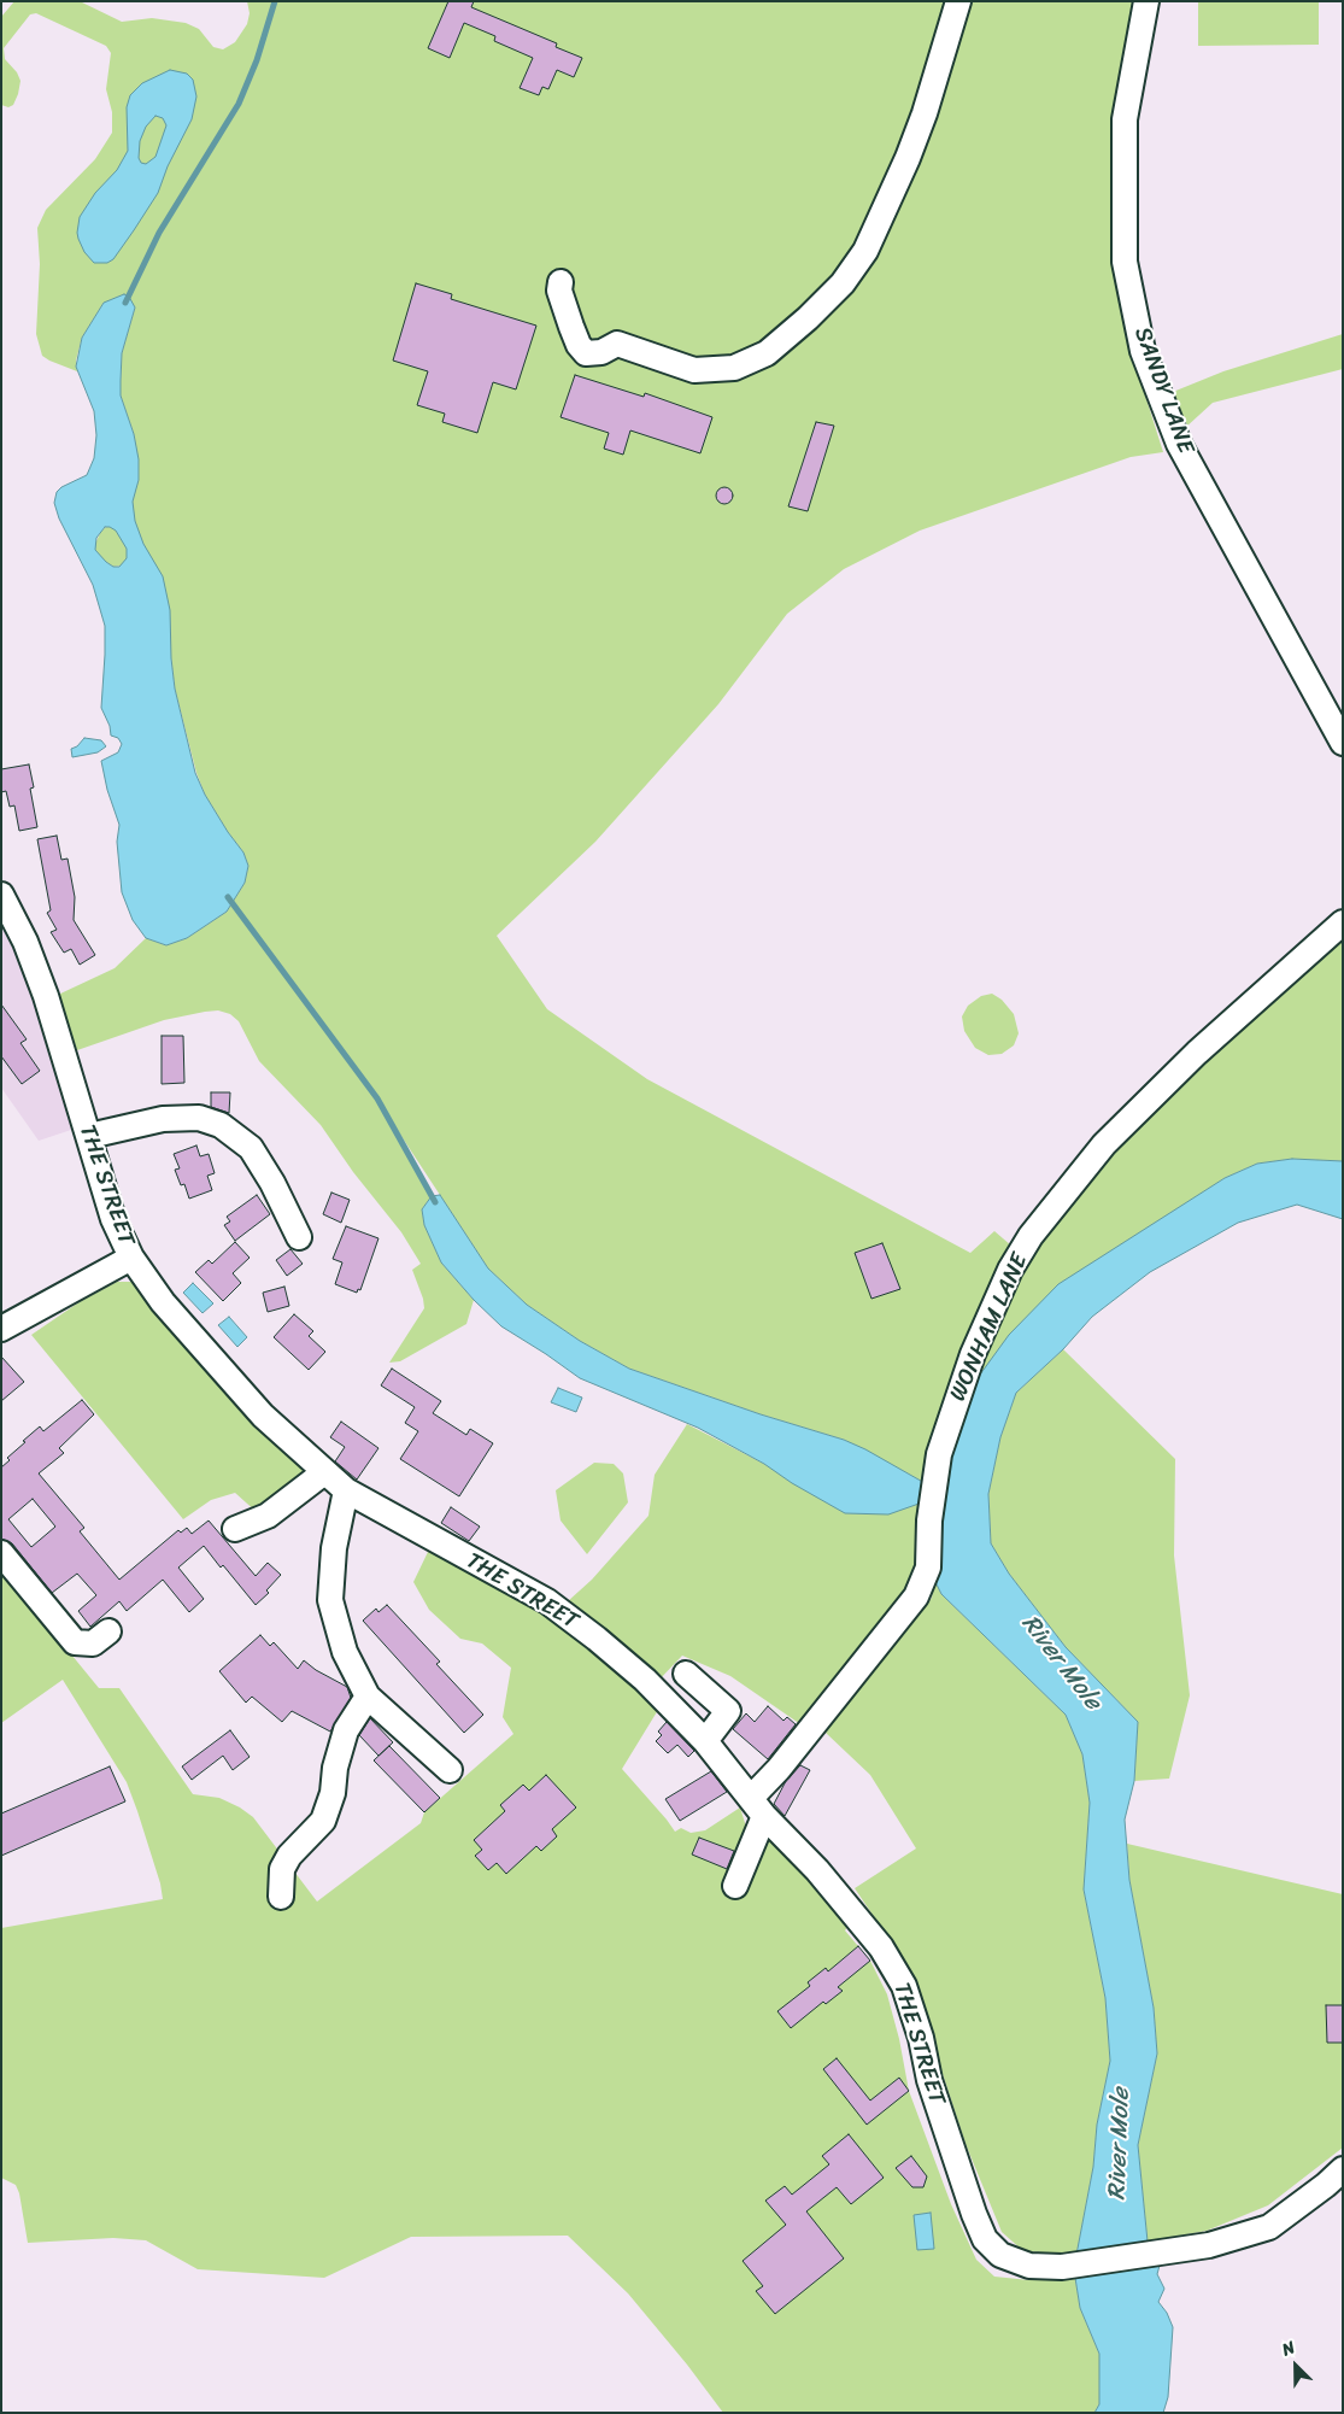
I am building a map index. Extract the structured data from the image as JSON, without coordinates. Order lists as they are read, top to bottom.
{
  "streets": {
    "street": ["SANDY LANE", "THE STREET", "WONHAM LANE"]
  },
  "crossings": [
    ["THE STREET", "WONHAM LANE"]
  ],
  "water": ["River Mole"],
  "north": "top left"
}
